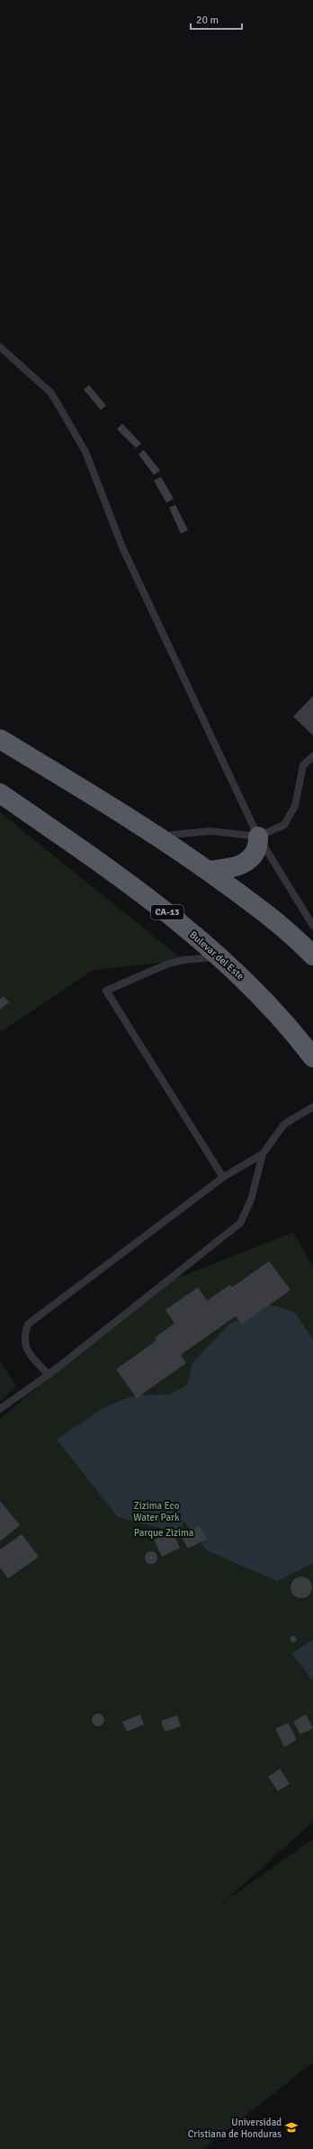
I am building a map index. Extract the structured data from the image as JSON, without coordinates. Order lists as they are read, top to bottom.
{
  "streets": {
    "highway": ["CA-13", "Bulevar del Este"]
  },
  "parks": ["Zizima Eco Water Park", "Parque Zizima"],
  "places": {
    "school or university": ["Universidad Cristiana de Honduras"]
  },
  "scale_bar": "20 m"
}
